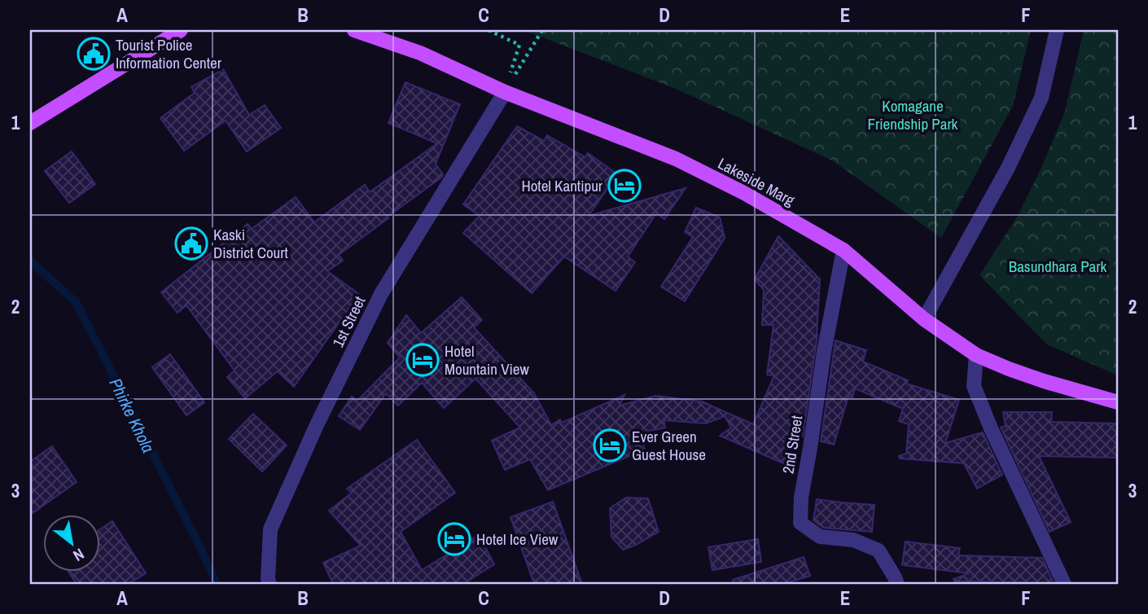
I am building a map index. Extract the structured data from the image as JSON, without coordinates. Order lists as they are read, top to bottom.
{
  "streets": {
    "main road": ["Lakeside Marg"],
    "street": ["1st Street", "2nd Street"]
  },
  "crossings": [
    ["Lakeside Marg", "1st Street"],
    ["Lakeside Marg", "2nd Street"]
  ],
  "water": ["Phirke Khola"],
  "parks": ["Komagane Friendship Park", "Basundhara Park"],
  "places": {
    "public building": ["Tourist Police Information Center", "Kaski District Court"],
    "hotel": [
      "Hotel Kantipur",
      "Hotel Mountain View",
      "Ever Green Guest House",
      "Hotel Ice View"
    ]
  },
  "north": "bottom right",
  "grid": {
    "columns": [
      "A",
      "B",
      "C",
      "D",
      "E",
      "F"
    ],
    "rows": ["1", "2", "3"]
  }
}
